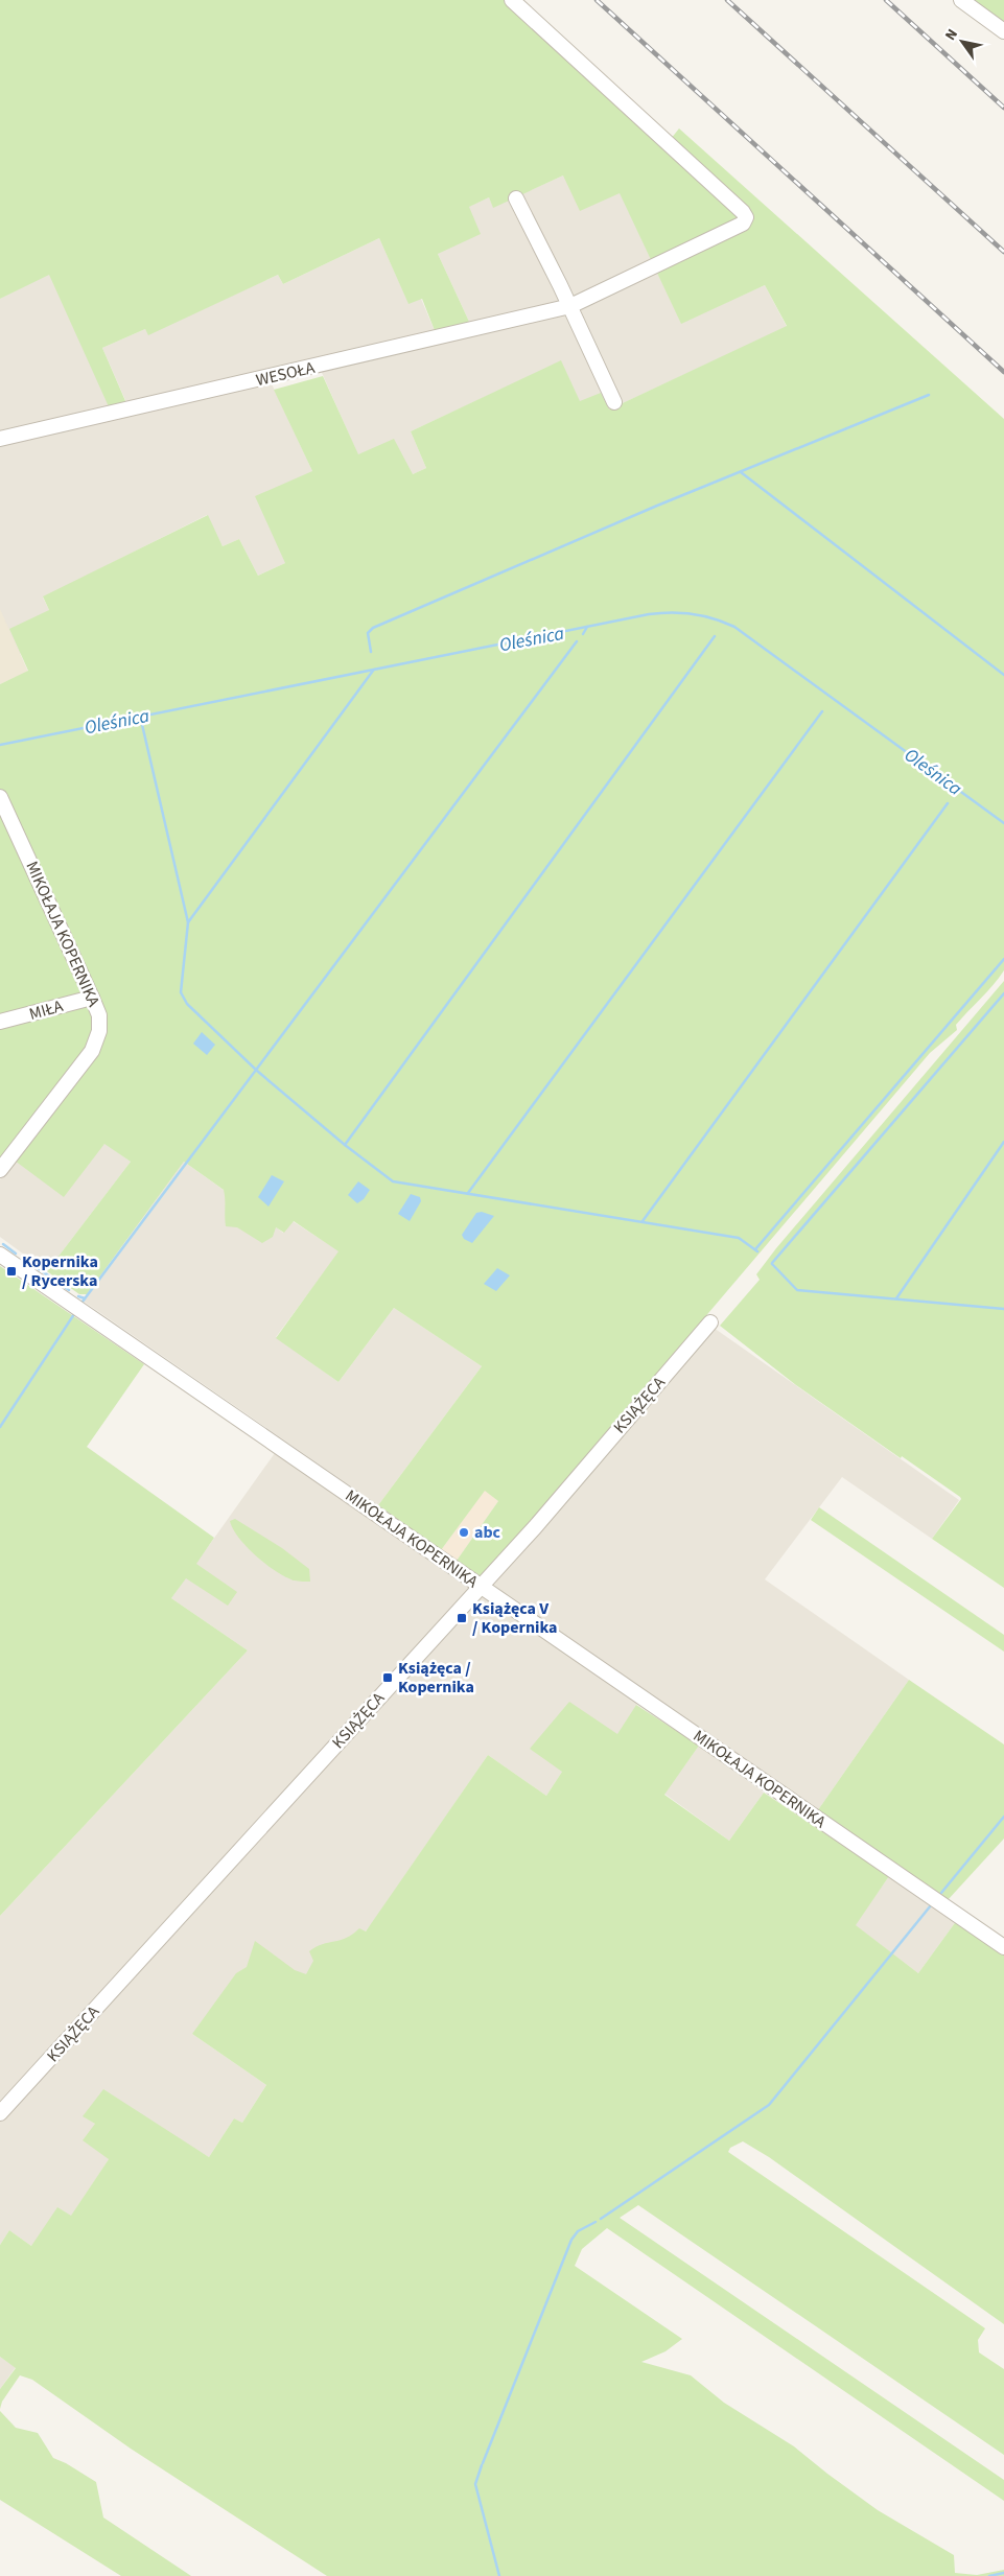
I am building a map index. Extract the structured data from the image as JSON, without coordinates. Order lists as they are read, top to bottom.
{
  "streets": {
    "street": [
      "WESOŁA",
      "MIKOŁAJA KOPERNIKA",
      "MIŁA",
      "KSIĄŻĘCA"
    ]
  },
  "crossings": [
    ["MIKOŁAJA KOPERNIKA", "MIŁA"],
    ["MIKOŁAJA KOPERNIKA", "KSIĄŻĘCA"]
  ],
  "water": ["Oleśnica"],
  "places": {
    "transit": ["Kopernika / Rycerska", "Książęca V / Kopernika", "Książęca / Kopernika"],
    "other": ["abc"]
  },
  "north": "top left"
}
